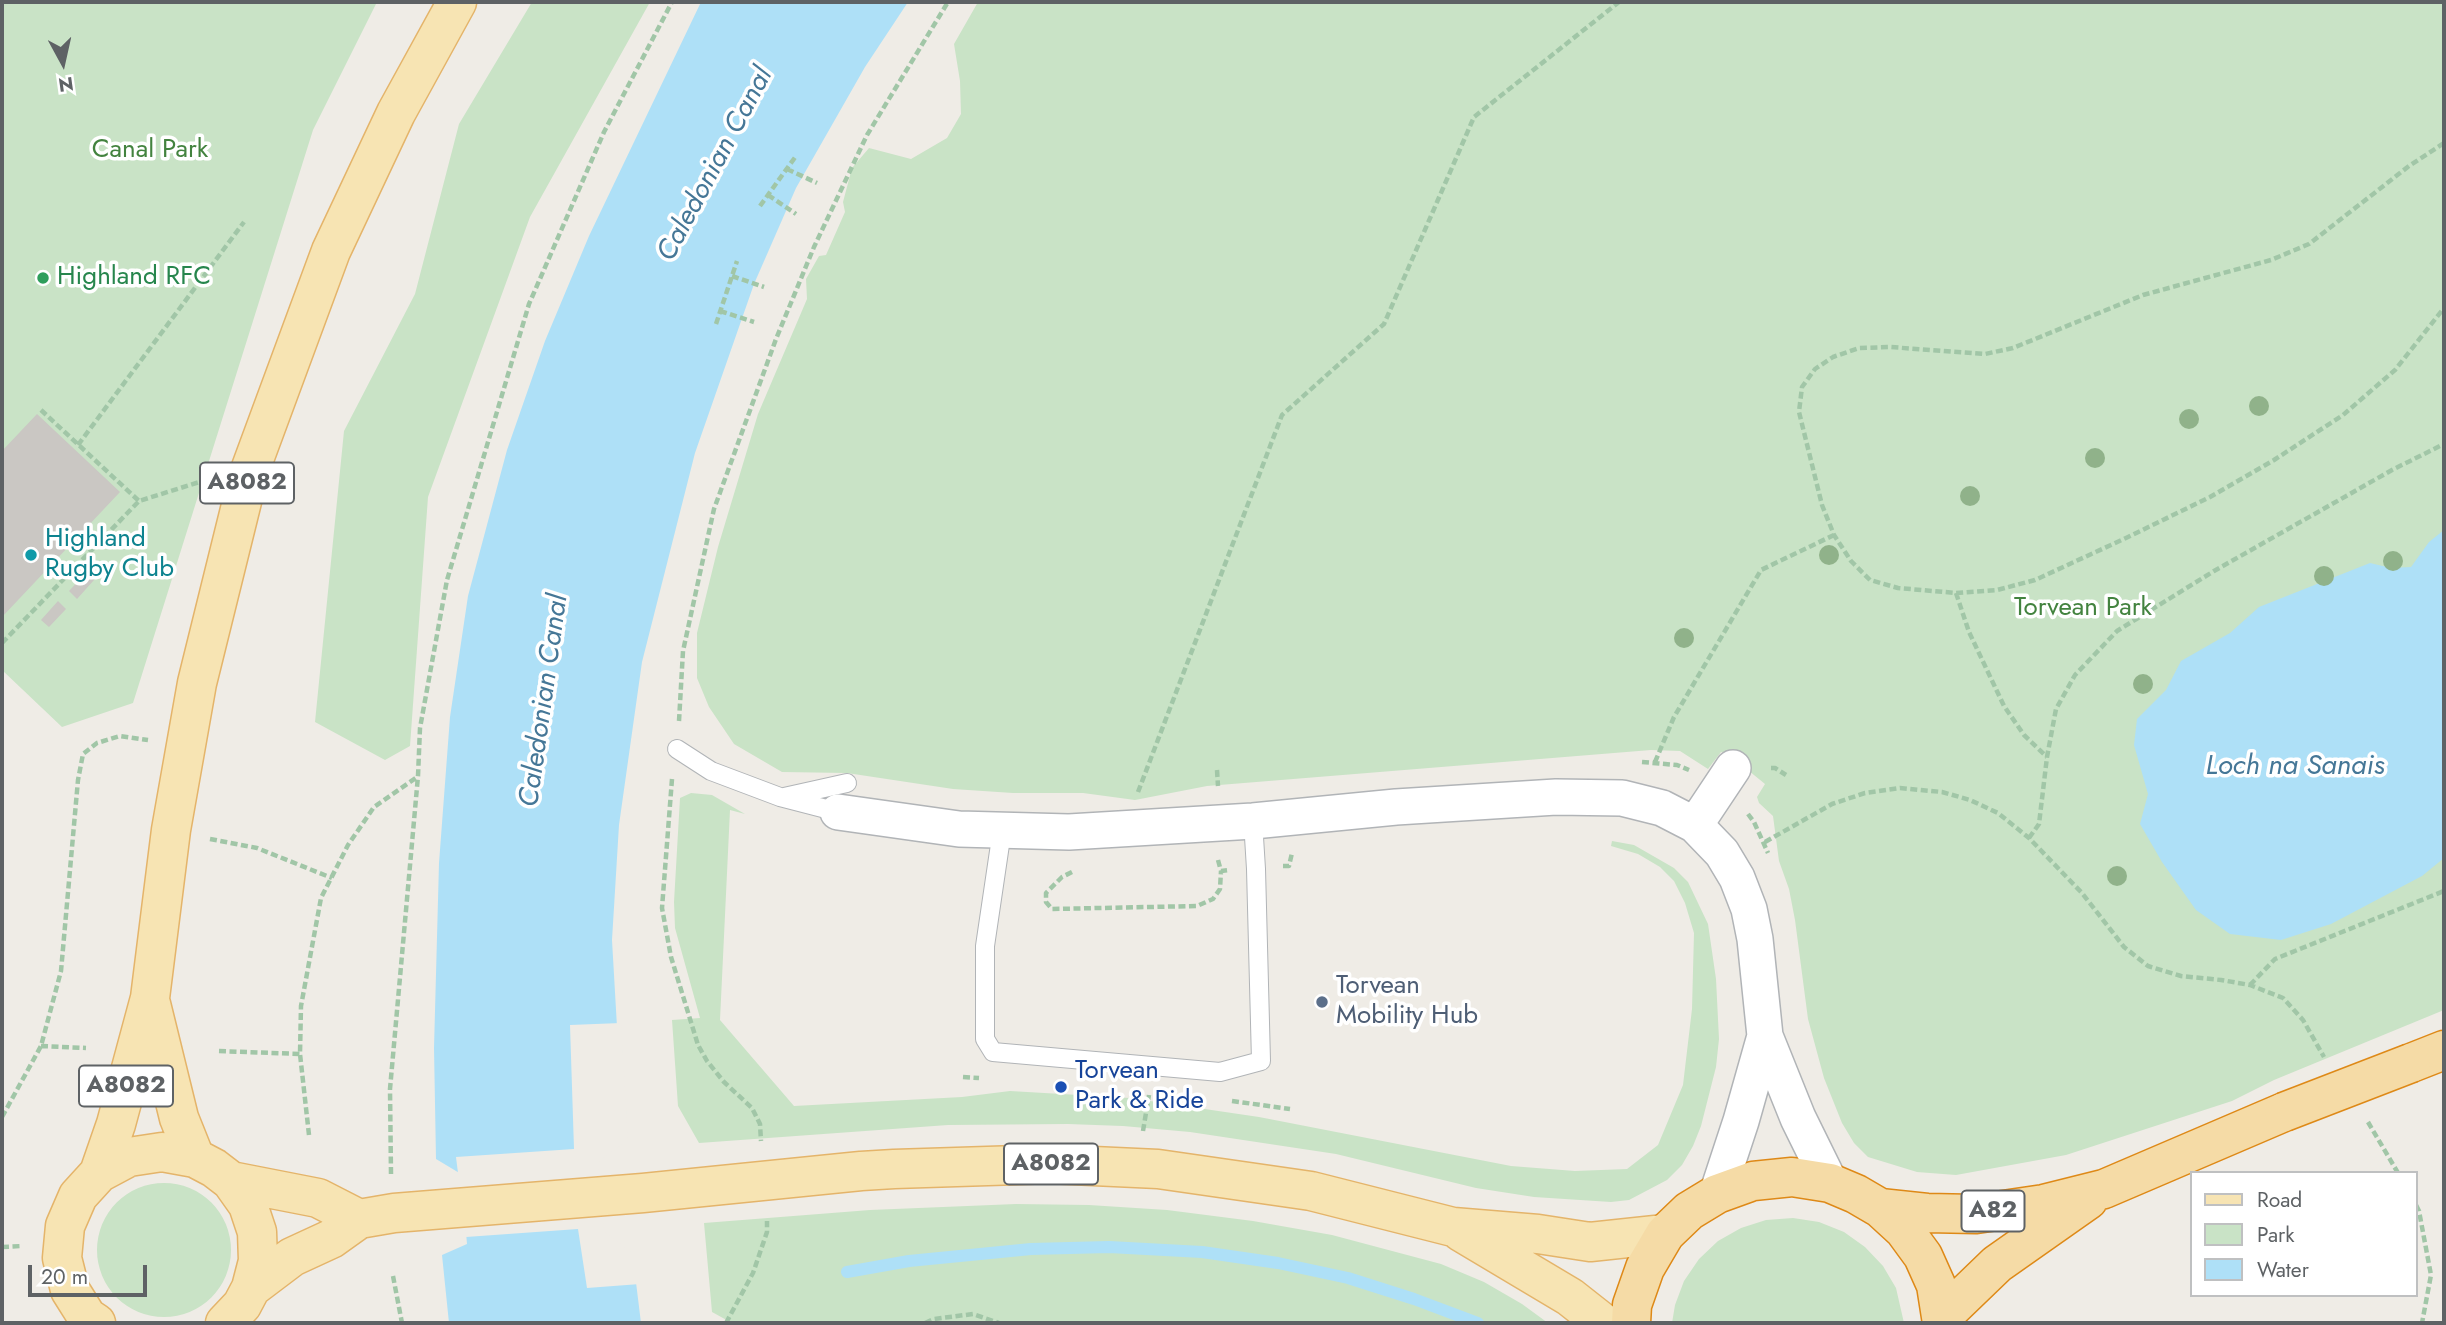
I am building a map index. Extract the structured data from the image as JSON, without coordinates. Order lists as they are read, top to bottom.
{
  "streets": {
    "highway": ["A82"],
    "main road": ["A8082"]
  },
  "water": ["Caledonian Canal", "Loch na Sanais"],
  "parks": ["Canal Park", "Torvean Park"],
  "places": [
    "Highland RFC",
    "Highland Rugby Club",
    "Torvean Mobility Hub",
    "Torvean Park & Ride"
  ],
  "legend": ["Road", "Park", "Water"],
  "scale_bar": "20 m",
  "north": "bottom"
}
